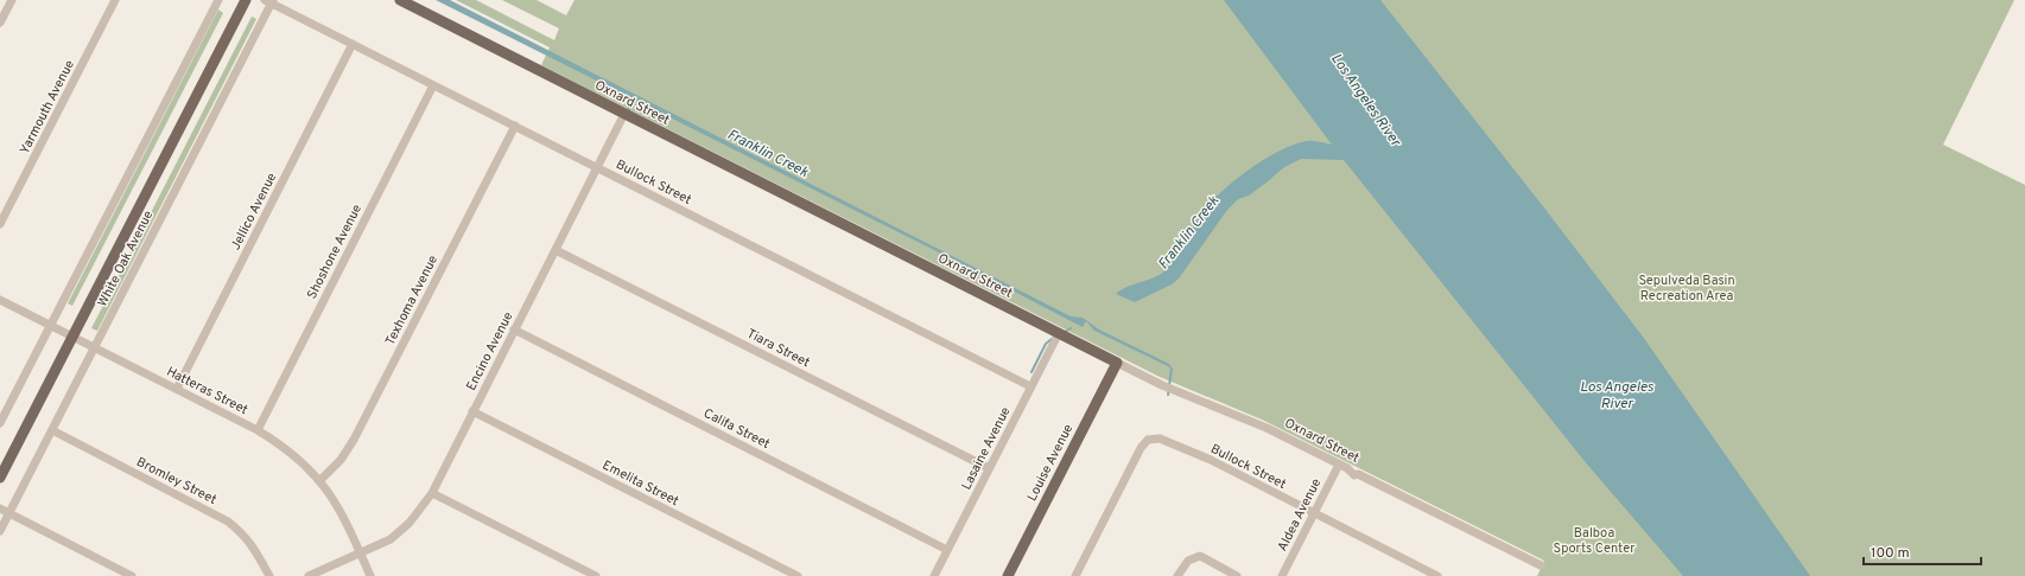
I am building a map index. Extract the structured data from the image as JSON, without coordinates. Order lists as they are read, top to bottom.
{
  "streets": {
    "main road": ["Oxnard Street", "White Oak Avenue", "Louise Avenue"],
    "street": [
      "Yarmouth Avenue",
      "Bullock Street",
      "Jellico Avenue",
      "Shoshone Avenue",
      "Texhoma Avenue",
      "Tiara Street",
      "Encino Avenue",
      "Hatteras Street",
      "Califa Street",
      "Lasaine Avenue",
      "Bromley Street",
      "Emelita Street",
      "Aldea Avenue"
    ]
  },
  "crossings": [
    ["Oxnard Street", "Encino Avenue"],
    ["Oxnard Street", "Lasaine Avenue"],
    ["Oxnard Street", "Louise Avenue"],
    ["Oxnard Street", "Aldea Avenue"],
    ["Bullock Street", "Jellico Avenue"],
    ["Bullock Street", "Shoshone Avenue"],
    ["Bullock Street", "White Oak Avenue"],
    ["Bullock Street", "Texhoma Avenue"],
    ["Bullock Street", "Encino Avenue"],
    ["Bullock Street", "Lasaine Avenue"],
    ["Bullock Street", "Aldea Avenue"],
    ["Jellico Avenue", "Hatteras Street"],
    ["Shoshone Avenue", "Hatteras Street"],
    ["White Oak Avenue", "Hatteras Street"],
    ["White Oak Avenue", "Bromley Street"],
    ["Texhoma Avenue", "Hatteras Street"],
    ["Tiara Street", "Encino Avenue"],
    ["Tiara Street", "Lasaine Avenue"],
    ["Encino Avenue", "Hatteras Street"],
    ["Encino Avenue", "Califa Street"],
    ["Encino Avenue", "Emelita Street"],
    ["Califa Street", "Lasaine Avenue"]
  ],
  "water": ["Los Angeles River", "Franklin Creek"],
  "parks": ["Sepulveda Basin Recreation Area", "Balboa Sports Center"],
  "scale_bar": "100 m"
}
